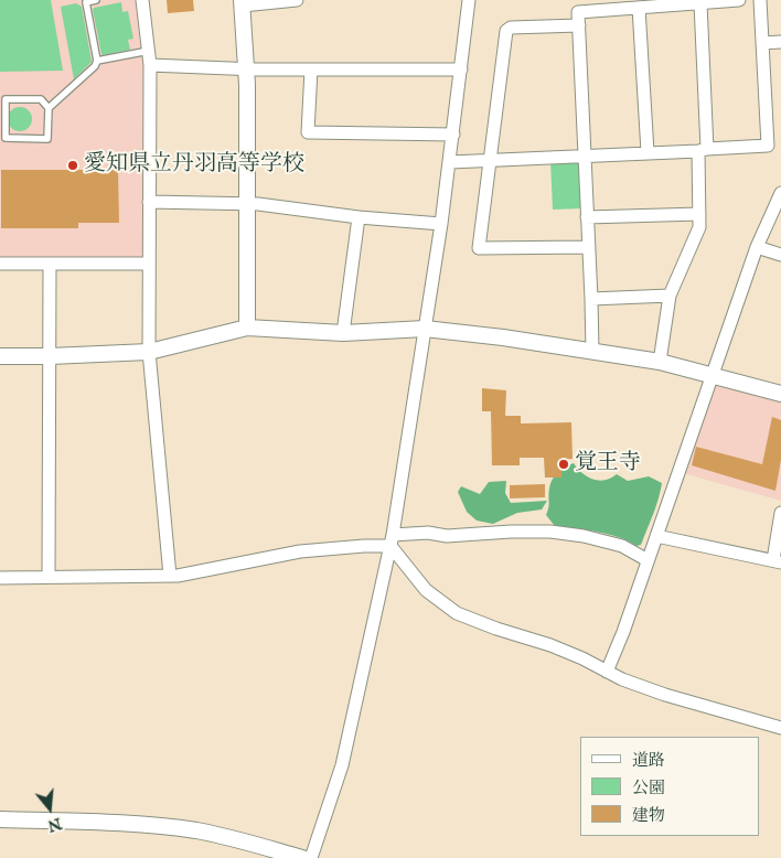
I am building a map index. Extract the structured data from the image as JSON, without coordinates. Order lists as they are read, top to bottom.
{
  "places": ["愛知県立丹羽高等学校", "覚王寺"],
  "legend": ["道路", "公園", "建物"],
  "north": "bottom"
}
